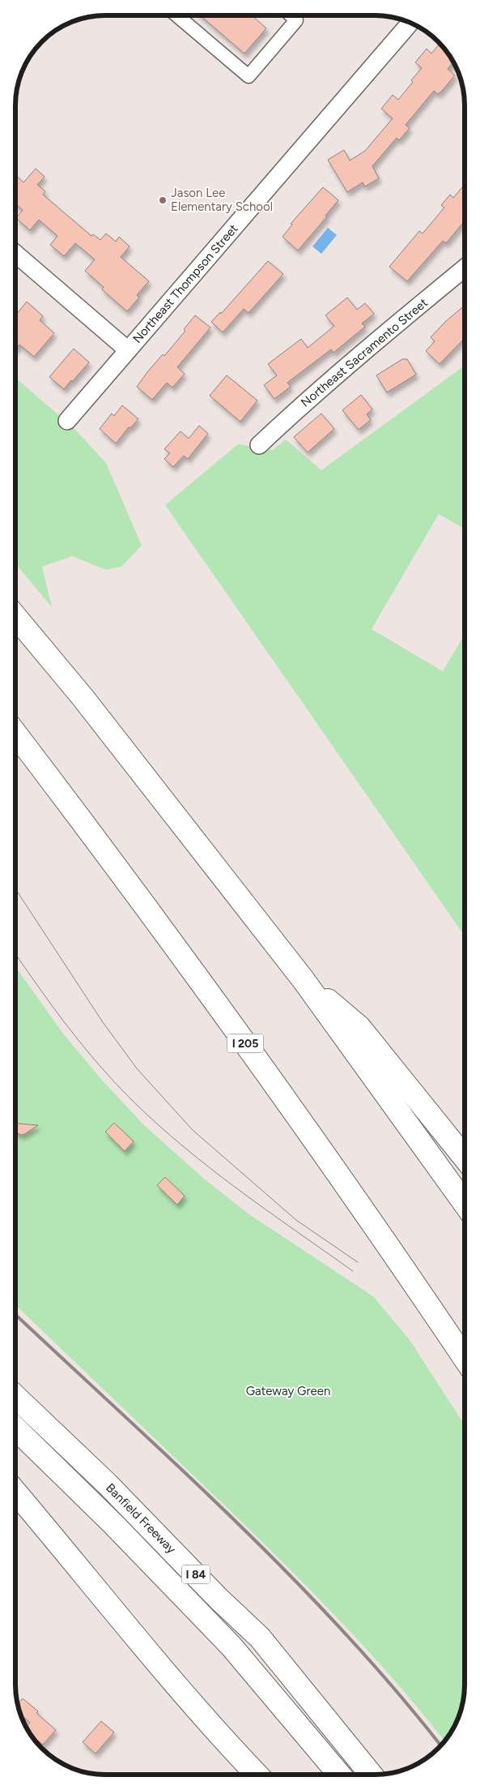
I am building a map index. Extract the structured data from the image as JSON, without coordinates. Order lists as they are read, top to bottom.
{
  "streets": {
    "highway": ["I 205", "Banfield Freeway", "I 84"],
    "street": ["Northeast Thompson Street", "Northeast Sacramento Street"]
  },
  "parks": ["Gateway Green"],
  "places": ["Jason Lee Elementary School"]
}
